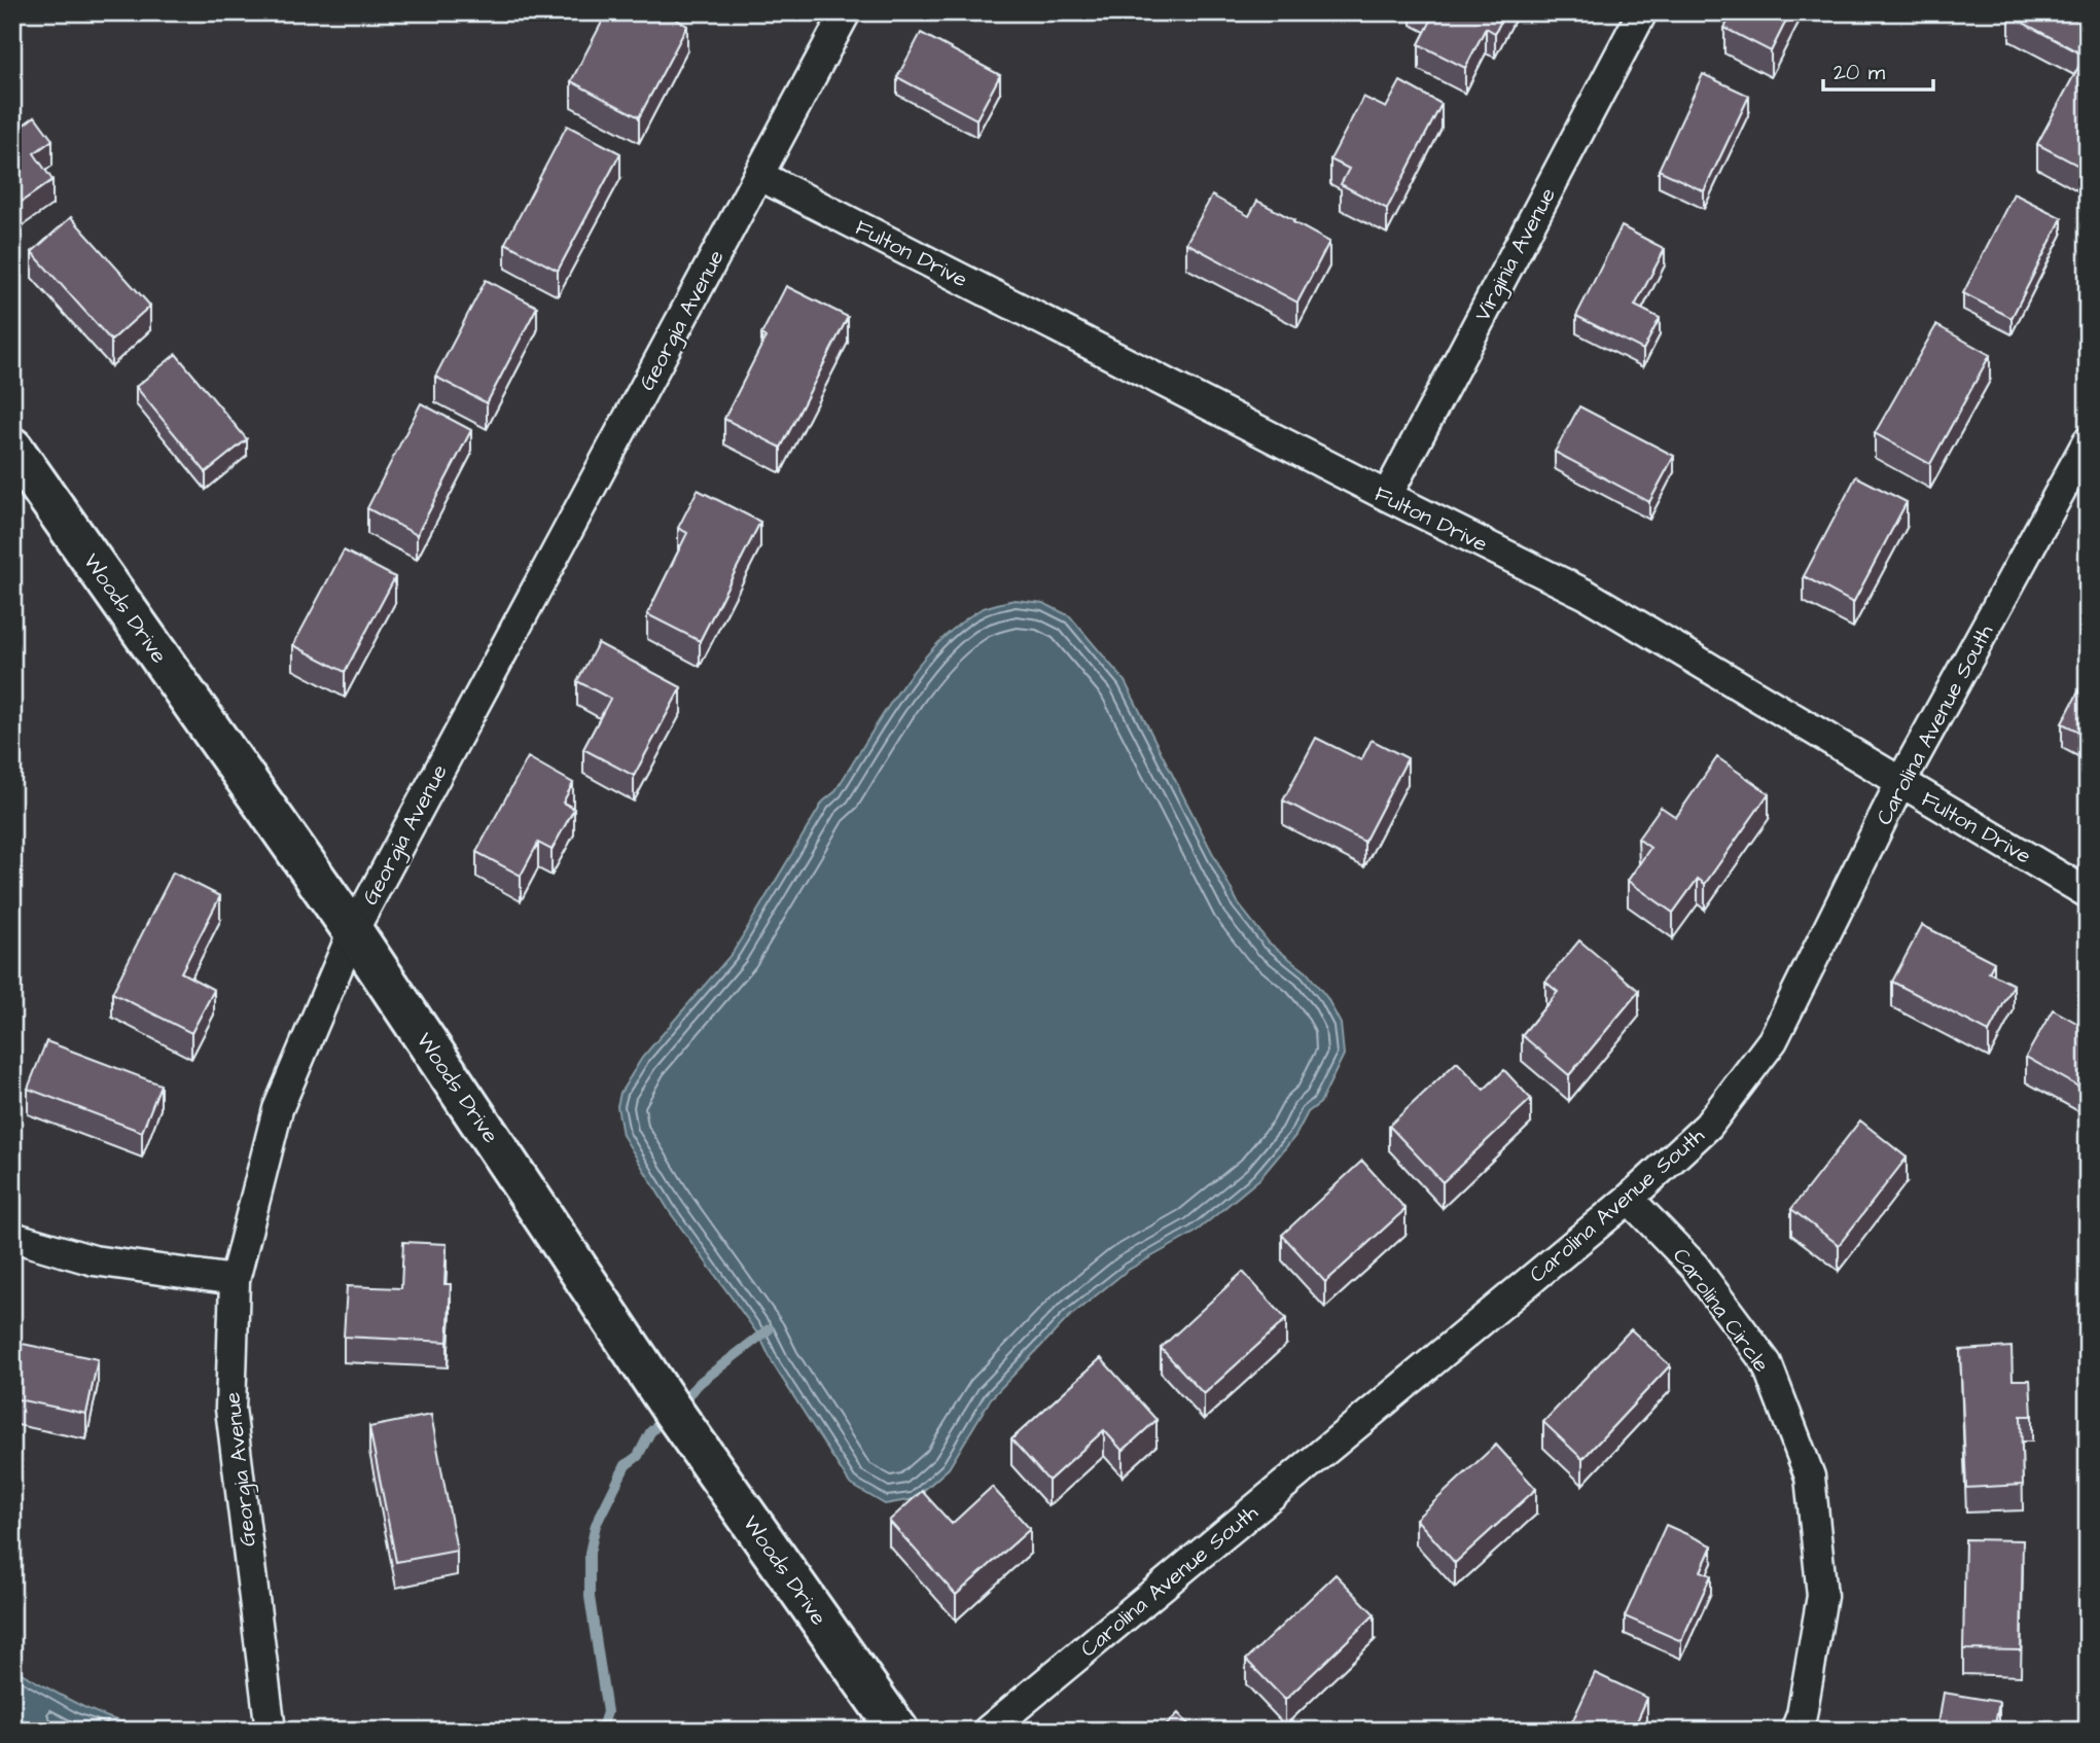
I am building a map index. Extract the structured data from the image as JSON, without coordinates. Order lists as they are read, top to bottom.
{
  "streets": {
    "street": [
      "Fulton Drive",
      "Virginia Avenue",
      "Georgia Avenue",
      "Woods Drive",
      "Carolina Avenue South",
      "Carolina Circle"
    ]
  },
  "crossings": [
    ["Fulton Drive", "Virginia Avenue"],
    ["Fulton Drive", "Georgia Avenue"],
    ["Fulton Drive", "Carolina Avenue South"],
    ["Georgia Avenue", "Woods Drive"],
    ["Carolina Avenue South", "Carolina Circle"]
  ],
  "scale_bar": "20 m"
}
